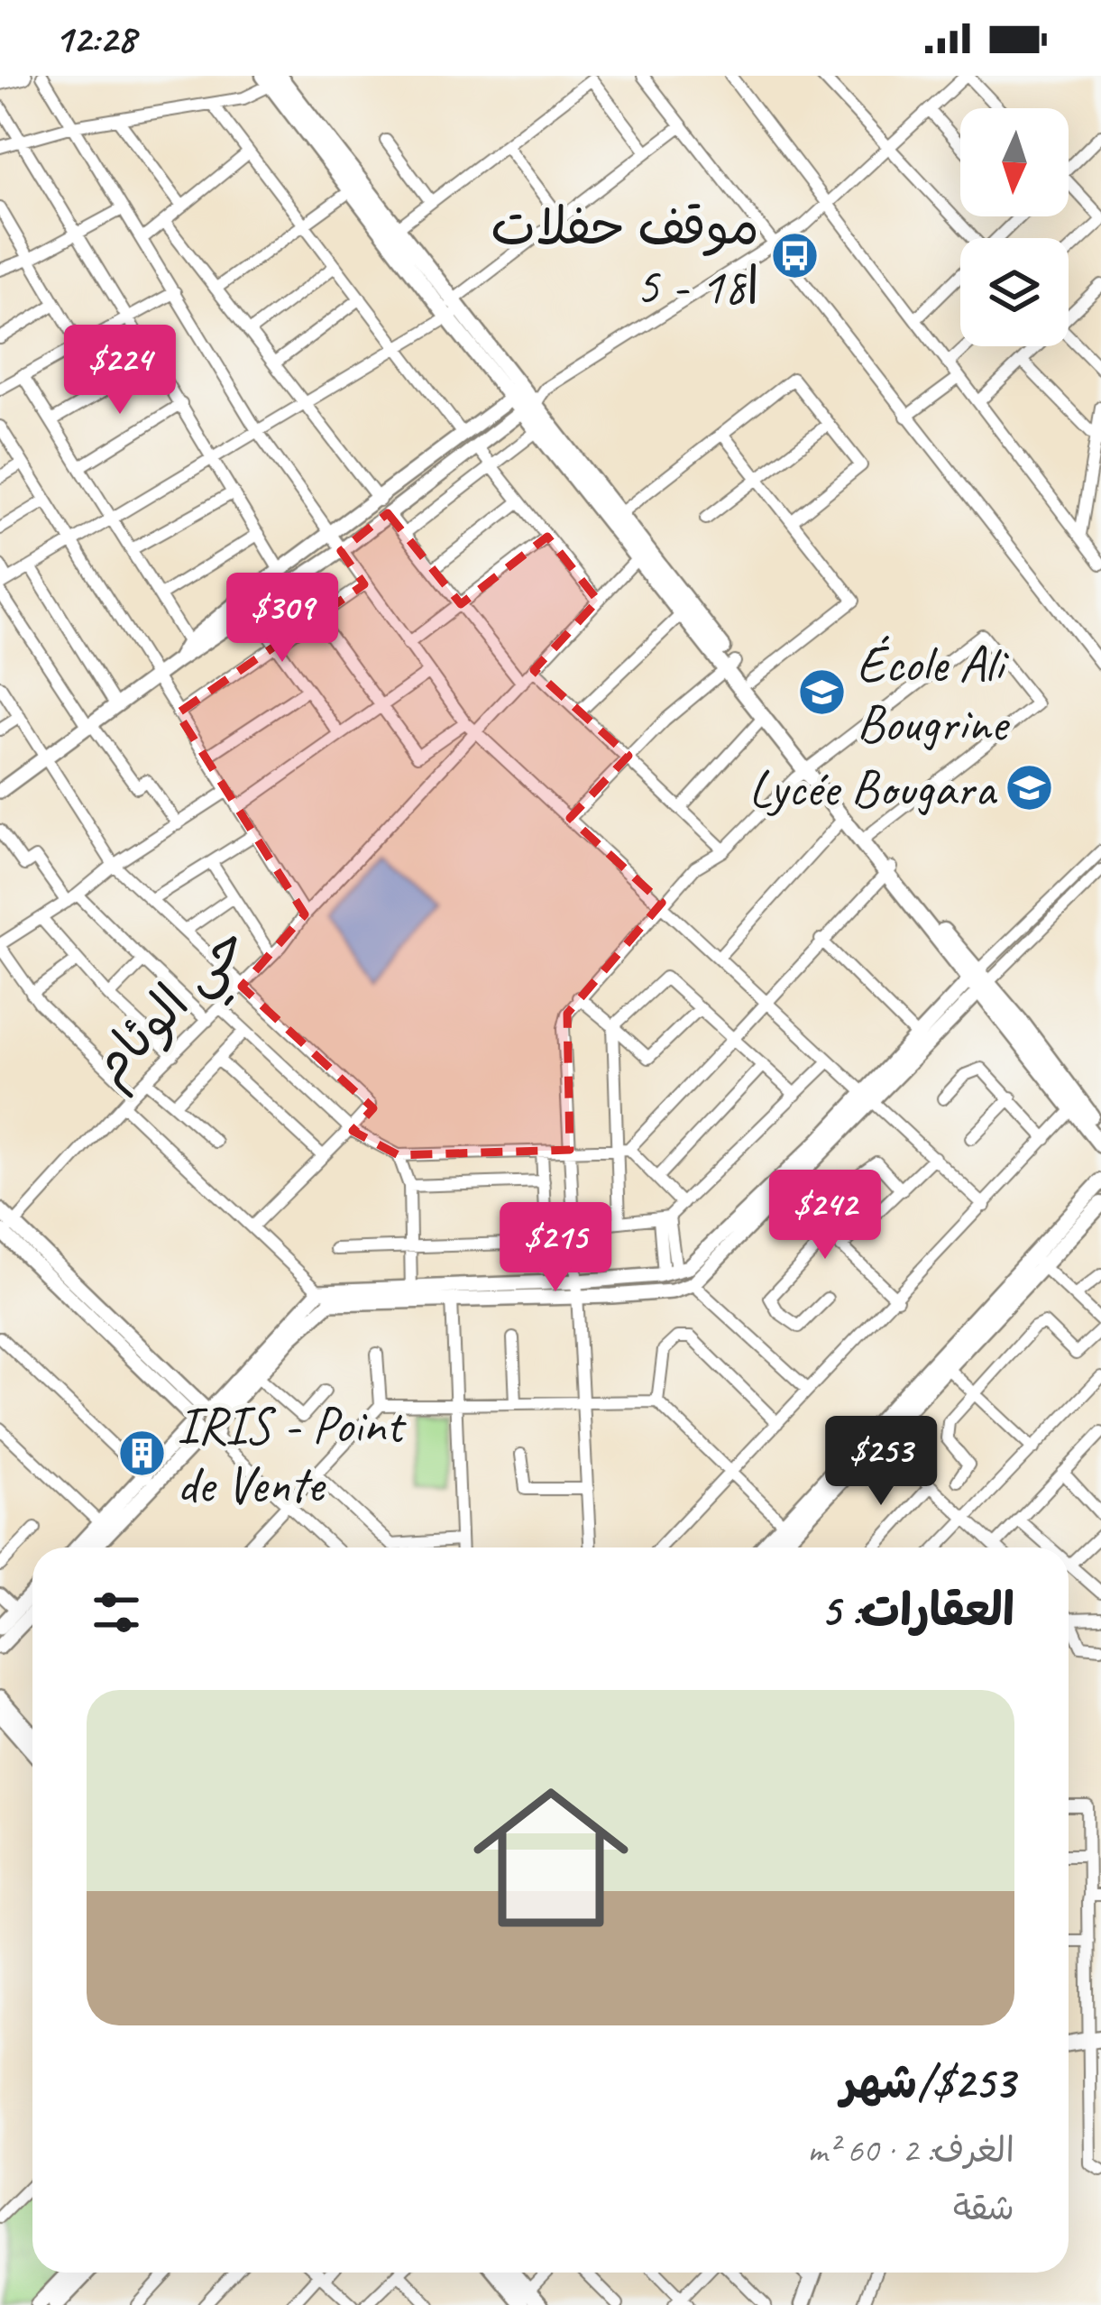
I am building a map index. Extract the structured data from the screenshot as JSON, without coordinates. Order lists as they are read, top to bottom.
{
  "streets": {
    "street": ["حي الوئام"]
  },
  "places": {
    "bus stop": ["موقف حفلات 5 - 18ا"],
    "school or university": ["École Ali Bougrine", "Lycée Bougara"],
    "building": ["IRIS - Point de Vente"]
  },
  "north": "bottom",
  "page": {
    "status": "12:28",
    "price": [
      "$224",
      "$309",
      "$242",
      "$215",
      "$253"
    ],
    "heading": "العقارات: 5",
    "list": [
      {
        "name": "$253/شهر",
        "note": "الغرف: 2 · 60 m² · شقة"
      }
    ]
  }
}
